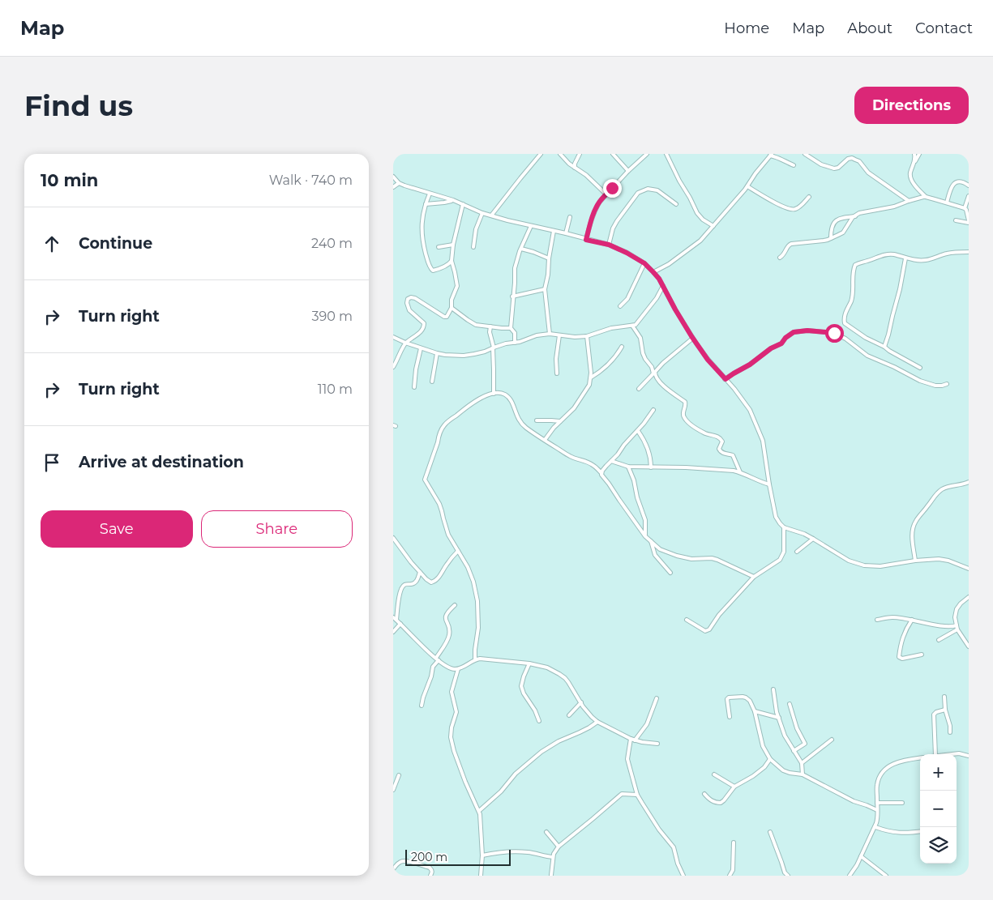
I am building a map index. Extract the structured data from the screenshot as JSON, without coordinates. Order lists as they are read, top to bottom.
{
  "scale_bar": "200 m",
  "page": {
    "header": "Map",
    "nav": [
      "Home",
      "Map",
      "About",
      "Contact"
    ],
    "buttons": [
      "Directions",
      ["Save", "Share"]
    ],
    "title": "Find us",
    "heading": ["10 min", "Walk · 740 m"],
    "list": [
      ["Continue", "240 m"],
      ["Turn right", "390 m"],
      ["Turn right", "110 m"],
      "Arrive at destination"
    ],
    "map_buttons": ["+", "−"],
    "scale": "200 m"
  }
}
